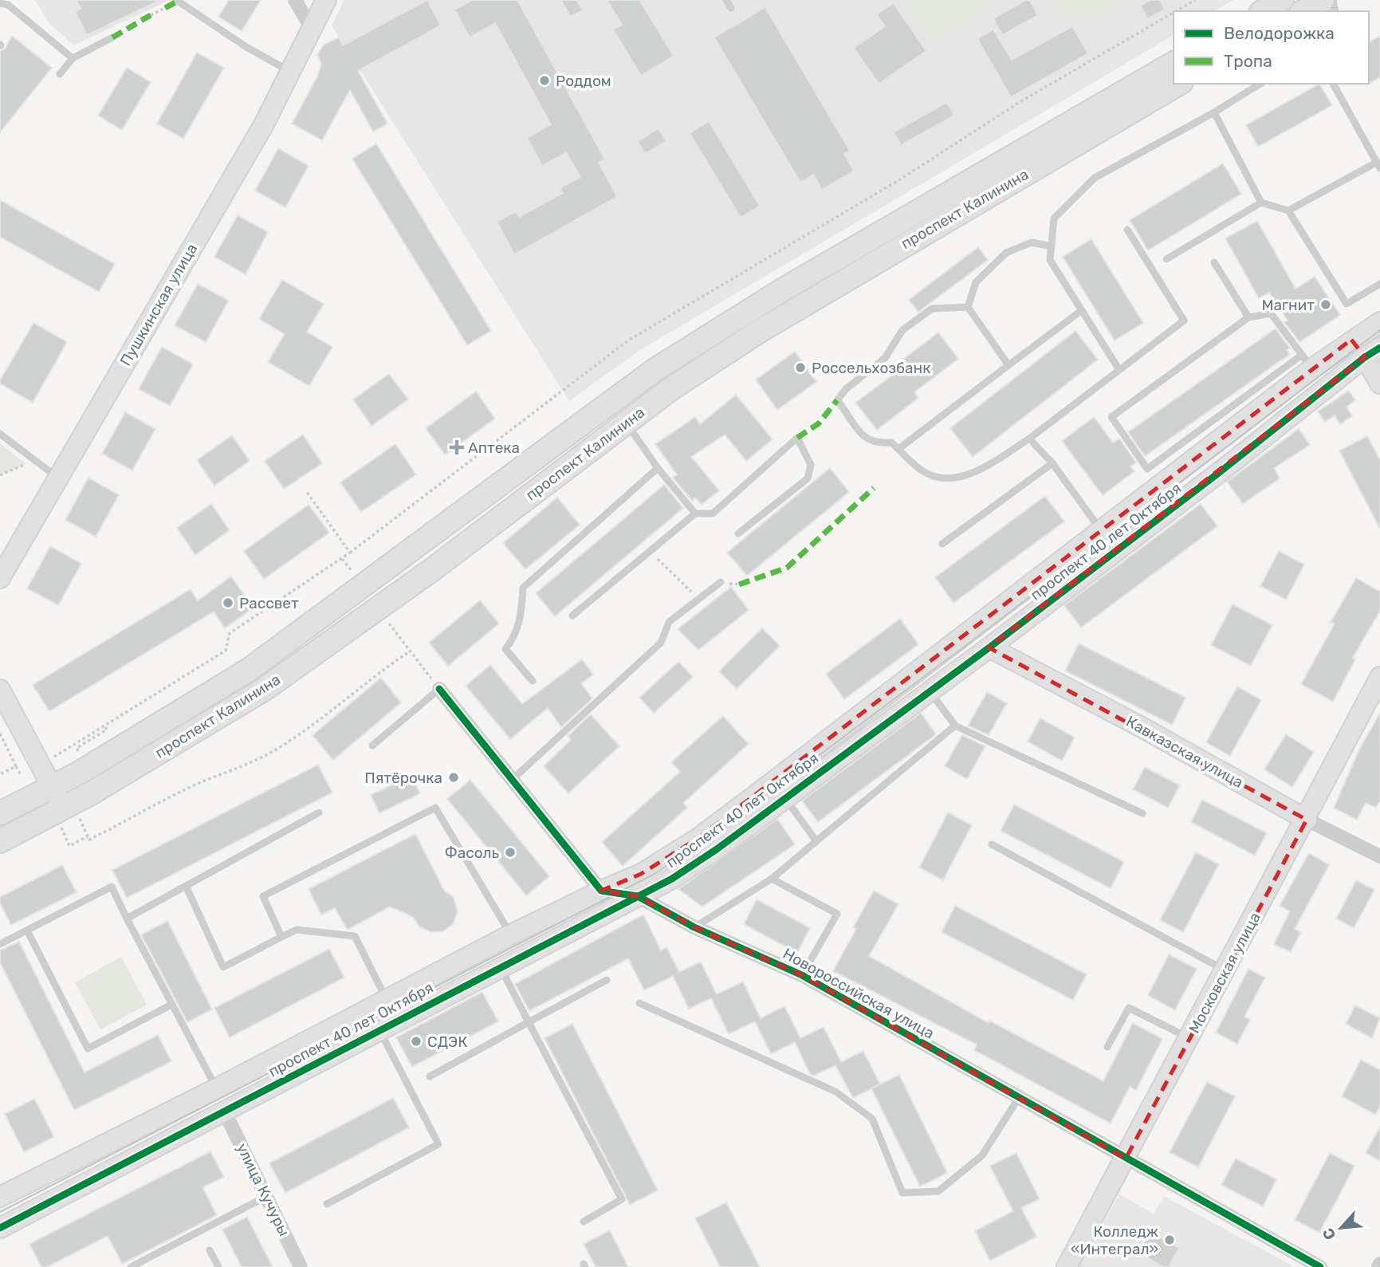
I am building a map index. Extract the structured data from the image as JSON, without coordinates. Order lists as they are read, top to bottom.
{
  "streets": {
    "main road": ["проспект Калинина"],
    "street": [
      "Пушкинская улица",
      "проспект 40 лет Октября",
      "Кавказская улица",
      "Московская улица",
      "Новороссийская улица",
      "улица Кучуры"
    ]
  },
  "crossings": [
    ["проспект 40 лет Октября", "Кавказская улица"],
    ["проспект 40 лет Октября", "Новороссийская улица"],
    ["проспект 40 лет Октября", "улица Кучуры"],
    ["Кавказская улица", "Московская улица"],
    ["Московская улица", "Новороссийская улица"]
  ],
  "places": {
    "other": [
      "Роддом",
      "Магнит",
      "Россельхозбанк",
      "Рассвет",
      "Пятёрочка",
      "Фасоль",
      "СДЭК",
      "Колледж «Интеграл»"
    ],
    "health": ["Аптека"]
  },
  "legend": ["Велодорожка", "Тропа"],
  "north": "bottom left"
}
